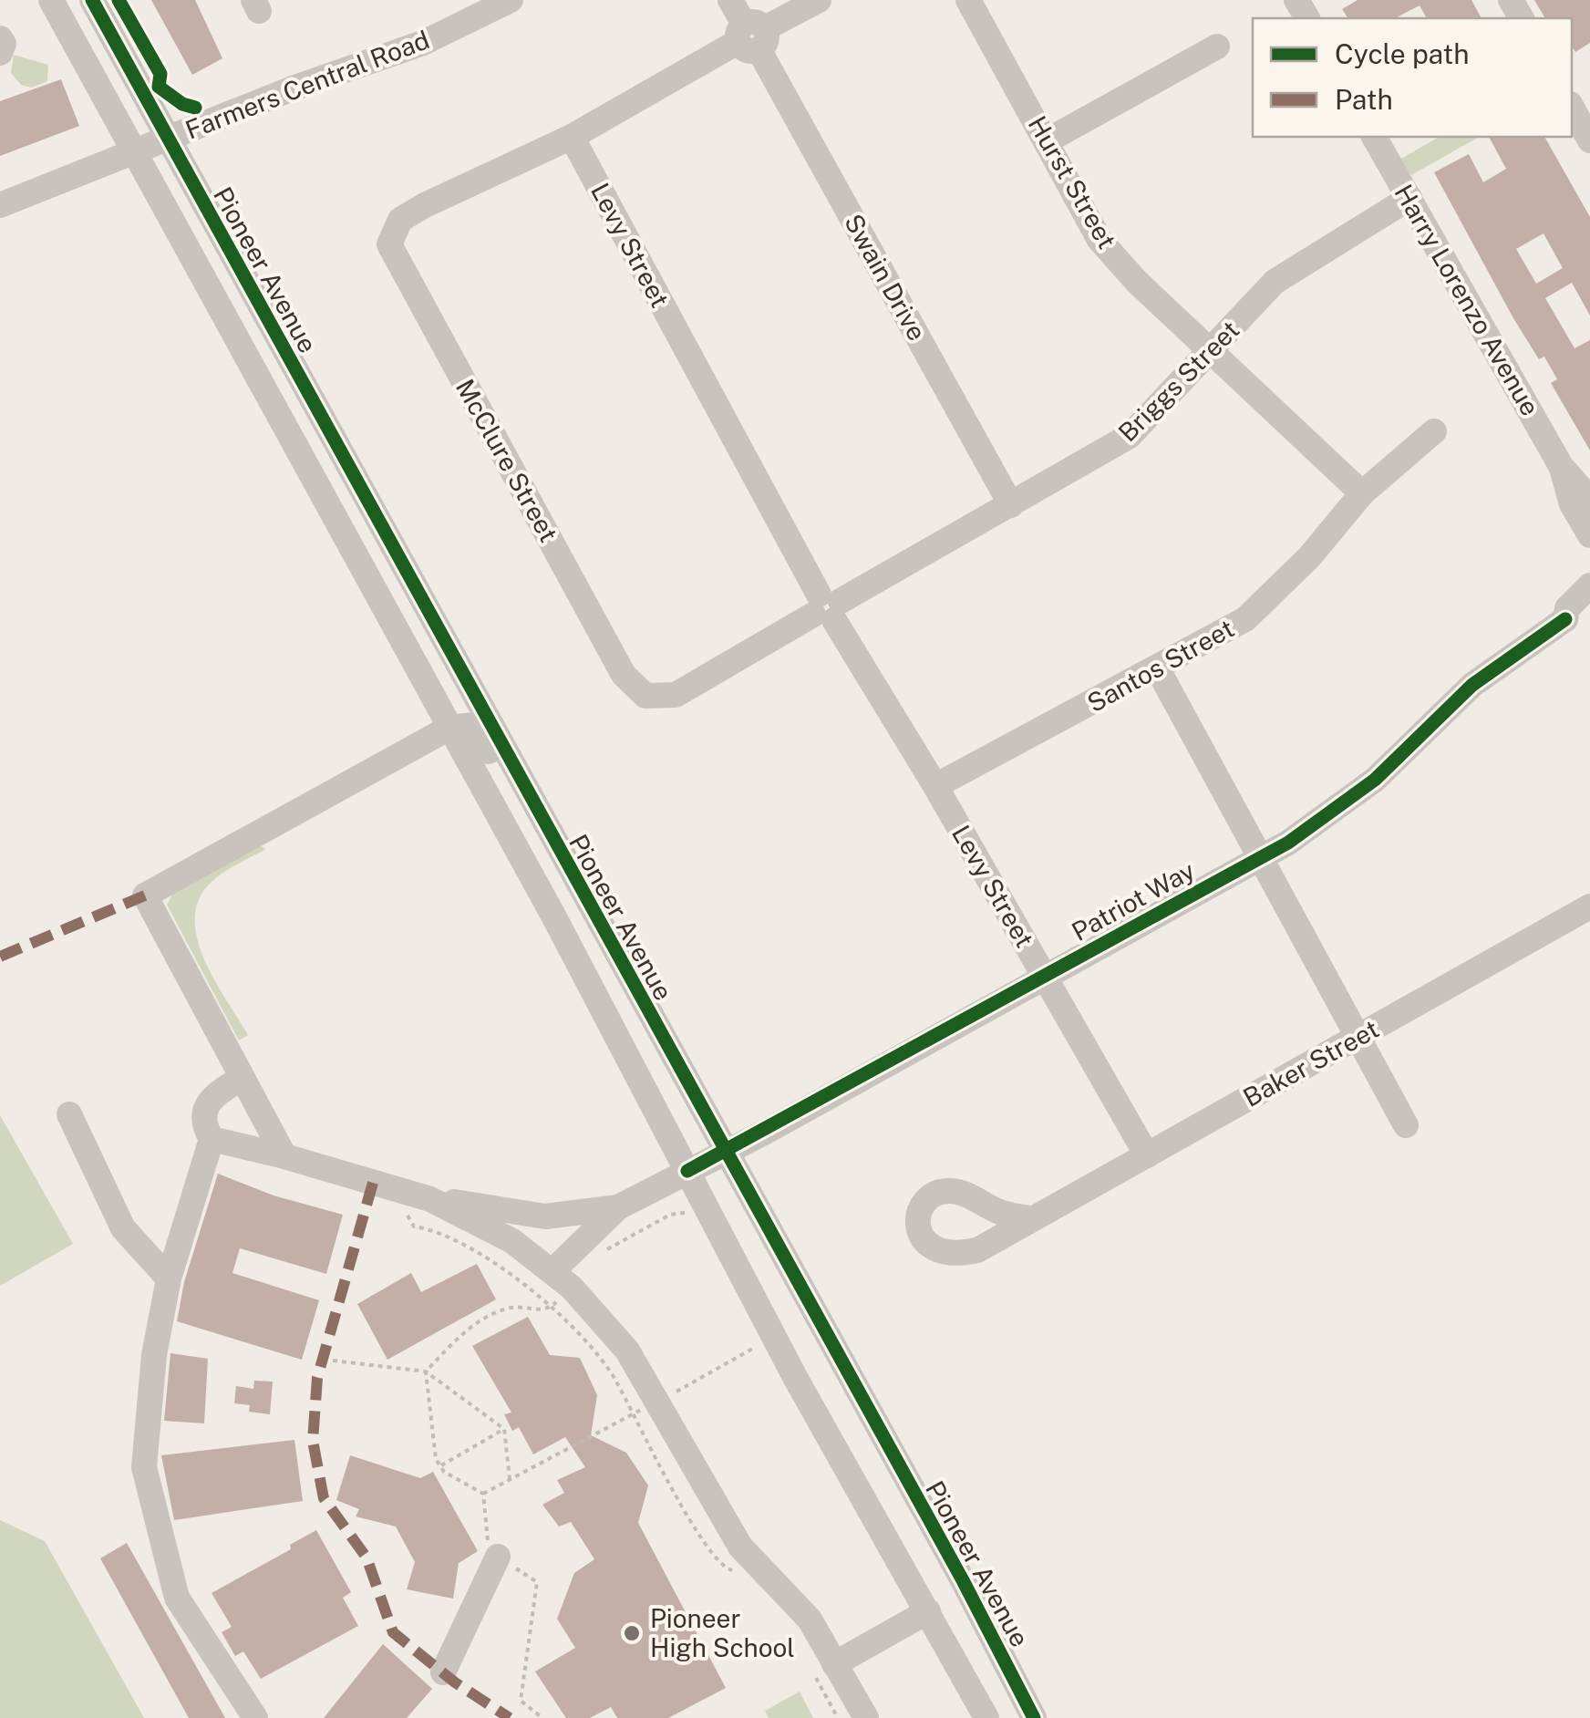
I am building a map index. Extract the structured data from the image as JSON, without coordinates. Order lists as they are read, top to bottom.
{
  "streets": {
    "street": [
      "Farmers Central Road",
      "Hurst Street",
      "Levy Street",
      "Pioneer Avenue",
      "Swain Drive",
      "Harry Lorenzo Avenue",
      "Briggs Street",
      "McClure Street",
      "Santos Street",
      "Patriot Way",
      "Baker Street"
    ]
  },
  "crossings": [
    ["Farmers Central Road", "Pioneer Avenue"],
    ["Hurst Street", "Briggs Street"],
    ["Hurst Street", "Santos Street"],
    ["Levy Street", "Briggs Street"],
    ["Levy Street", "McClure Street"],
    ["Levy Street", "Santos Street"],
    ["Levy Street", "Patriot Way"],
    ["Levy Street", "Baker Street"],
    ["Pioneer Avenue", "Patriot Way"],
    ["Swain Drive", "Briggs Street"],
    ["Harry Lorenzo Avenue", "Briggs Street"],
    ["Briggs Street", "McClure Street"]
  ],
  "places": ["Pioneer High School"],
  "legend": ["Cycle path", "Path"]
}
